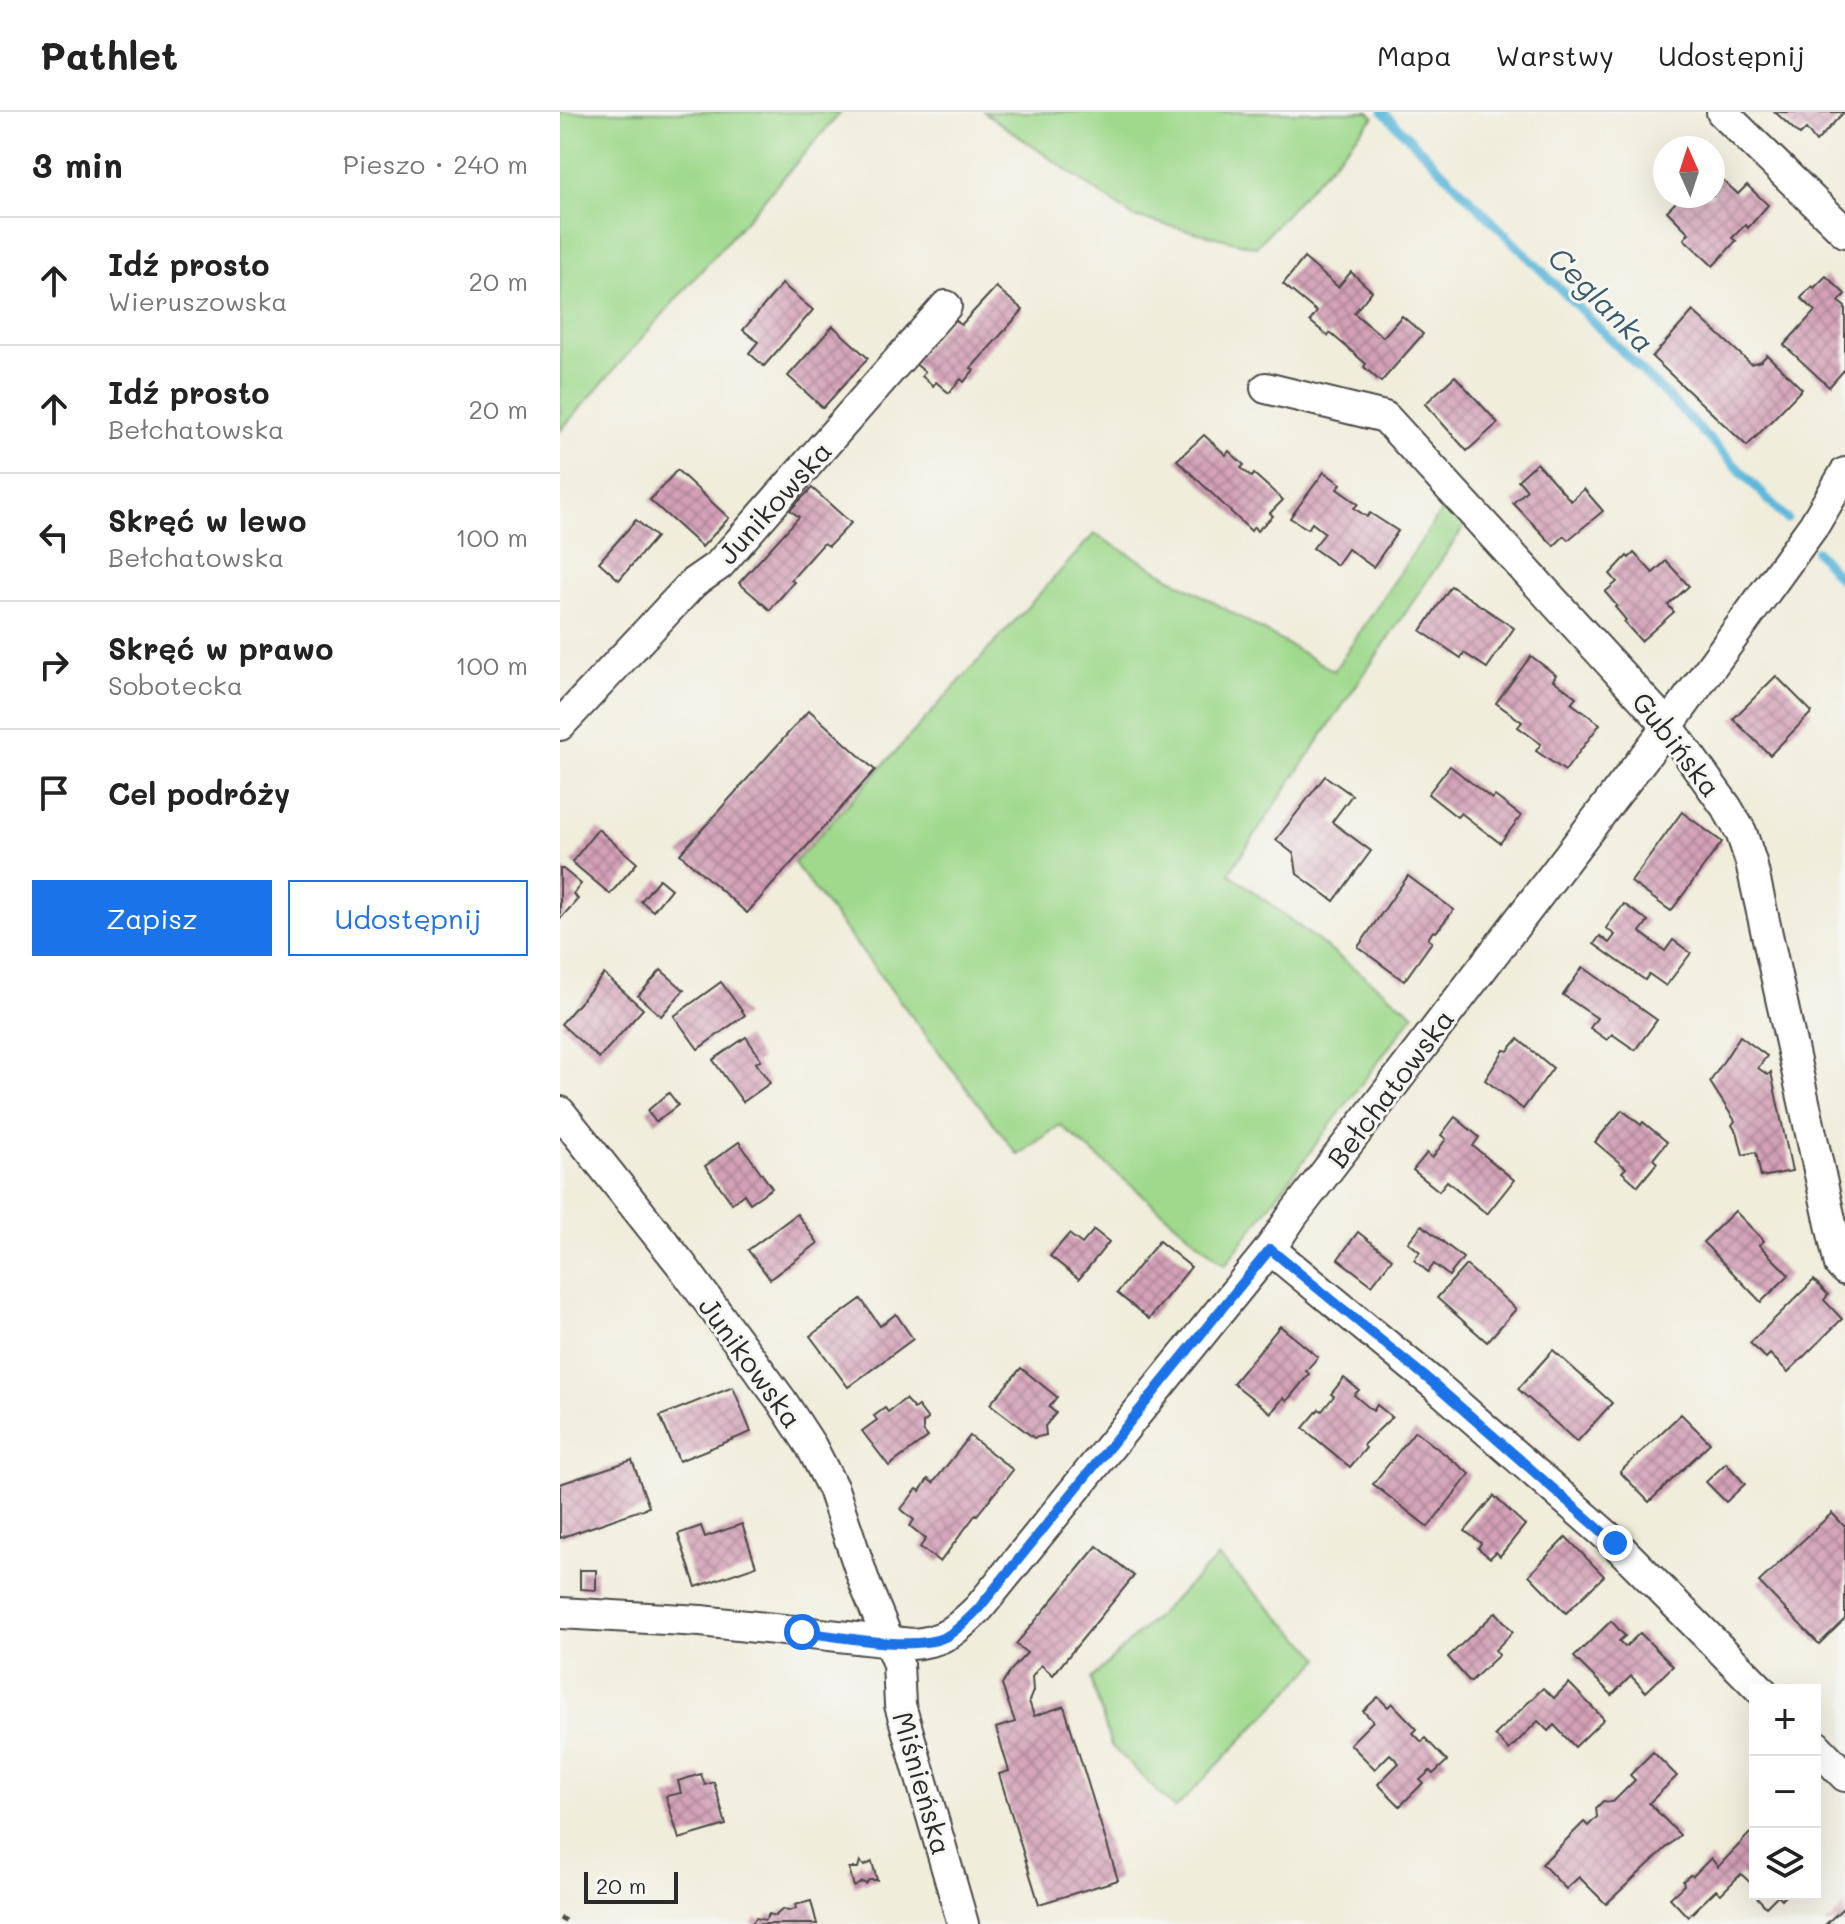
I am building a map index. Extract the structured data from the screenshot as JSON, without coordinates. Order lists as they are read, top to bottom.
{
  "streets": {
    "street": [
      "Junikowska",
      "Gubińska",
      "Bełchatowska",
      "Miśnieńska"
    ]
  },
  "crossings": [
    ["Junikowska", "Bełchatowska"],
    ["Junikowska", "Miśnieńska"],
    ["Gubińska", "Bełchatowska"],
    ["Bełchatowska", "Miśnieńska"]
  ],
  "water": ["Ceglanka"],
  "scale_bar": "20 m",
  "north": "top",
  "page": {
    "header": "Pathlet",
    "nav": ["Mapa", "Warstwy", "Udostępnij"],
    "heading": ["3 min", "Pieszo · 240 m"],
    "list": [
      ["Idź prosto", "Wieruszowska", "20 m"],
      ["Idź prosto", "Bełchatowska", "20 m"],
      ["Skręć w lewo", "Bełchatowska", "100 m"],
      ["Skręć w prawo", "Sobotecka", "100 m"],
      "Cel podróży"
    ],
    "buttons": ["Zapisz", "Udostępnij"],
    "map_buttons": ["+", "−"],
    "scale": "20 m"
  }
}
